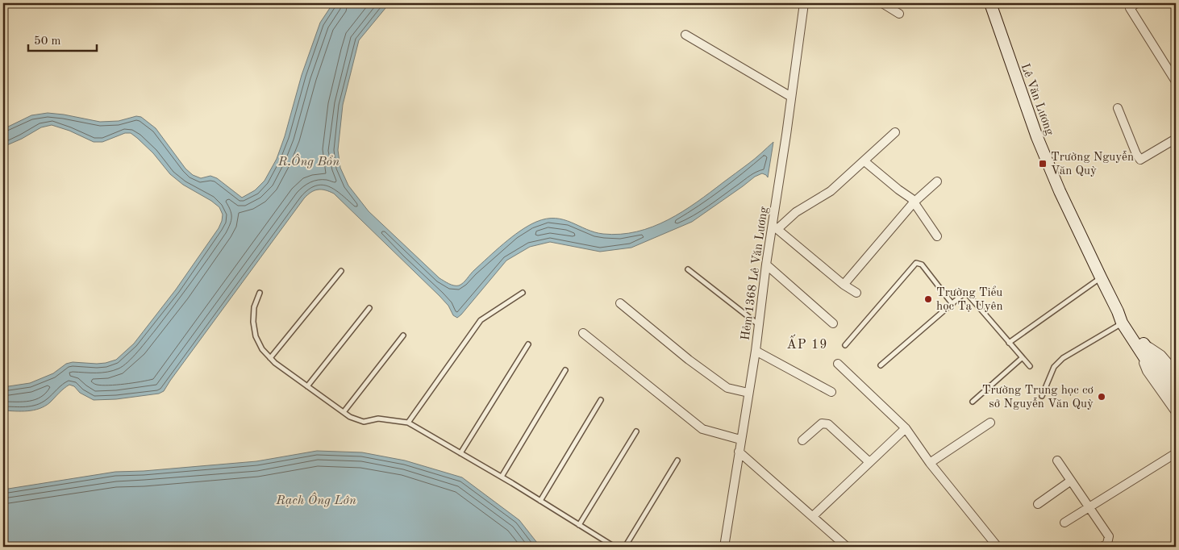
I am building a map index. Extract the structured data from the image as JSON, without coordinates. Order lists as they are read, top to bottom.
{
  "streets": {
    "main road": ["Lê Văn Lương"],
    "street": ["Hẻm 1368 Lê Văn Lương"]
  },
  "districts": ["ẤP 19"],
  "water": ["R.Ông Bổn", "Rạch Ông Lớn"],
  "places": {
    "transit": ["Trường Nguyễn Văn Quỳ"],
    "other": ["Trường Tiểu học Tạ Uyên", "Trường Trung học cơ sở Nguyễn Văn Quỳ"]
  },
  "scale_bar": "50 m"
}
